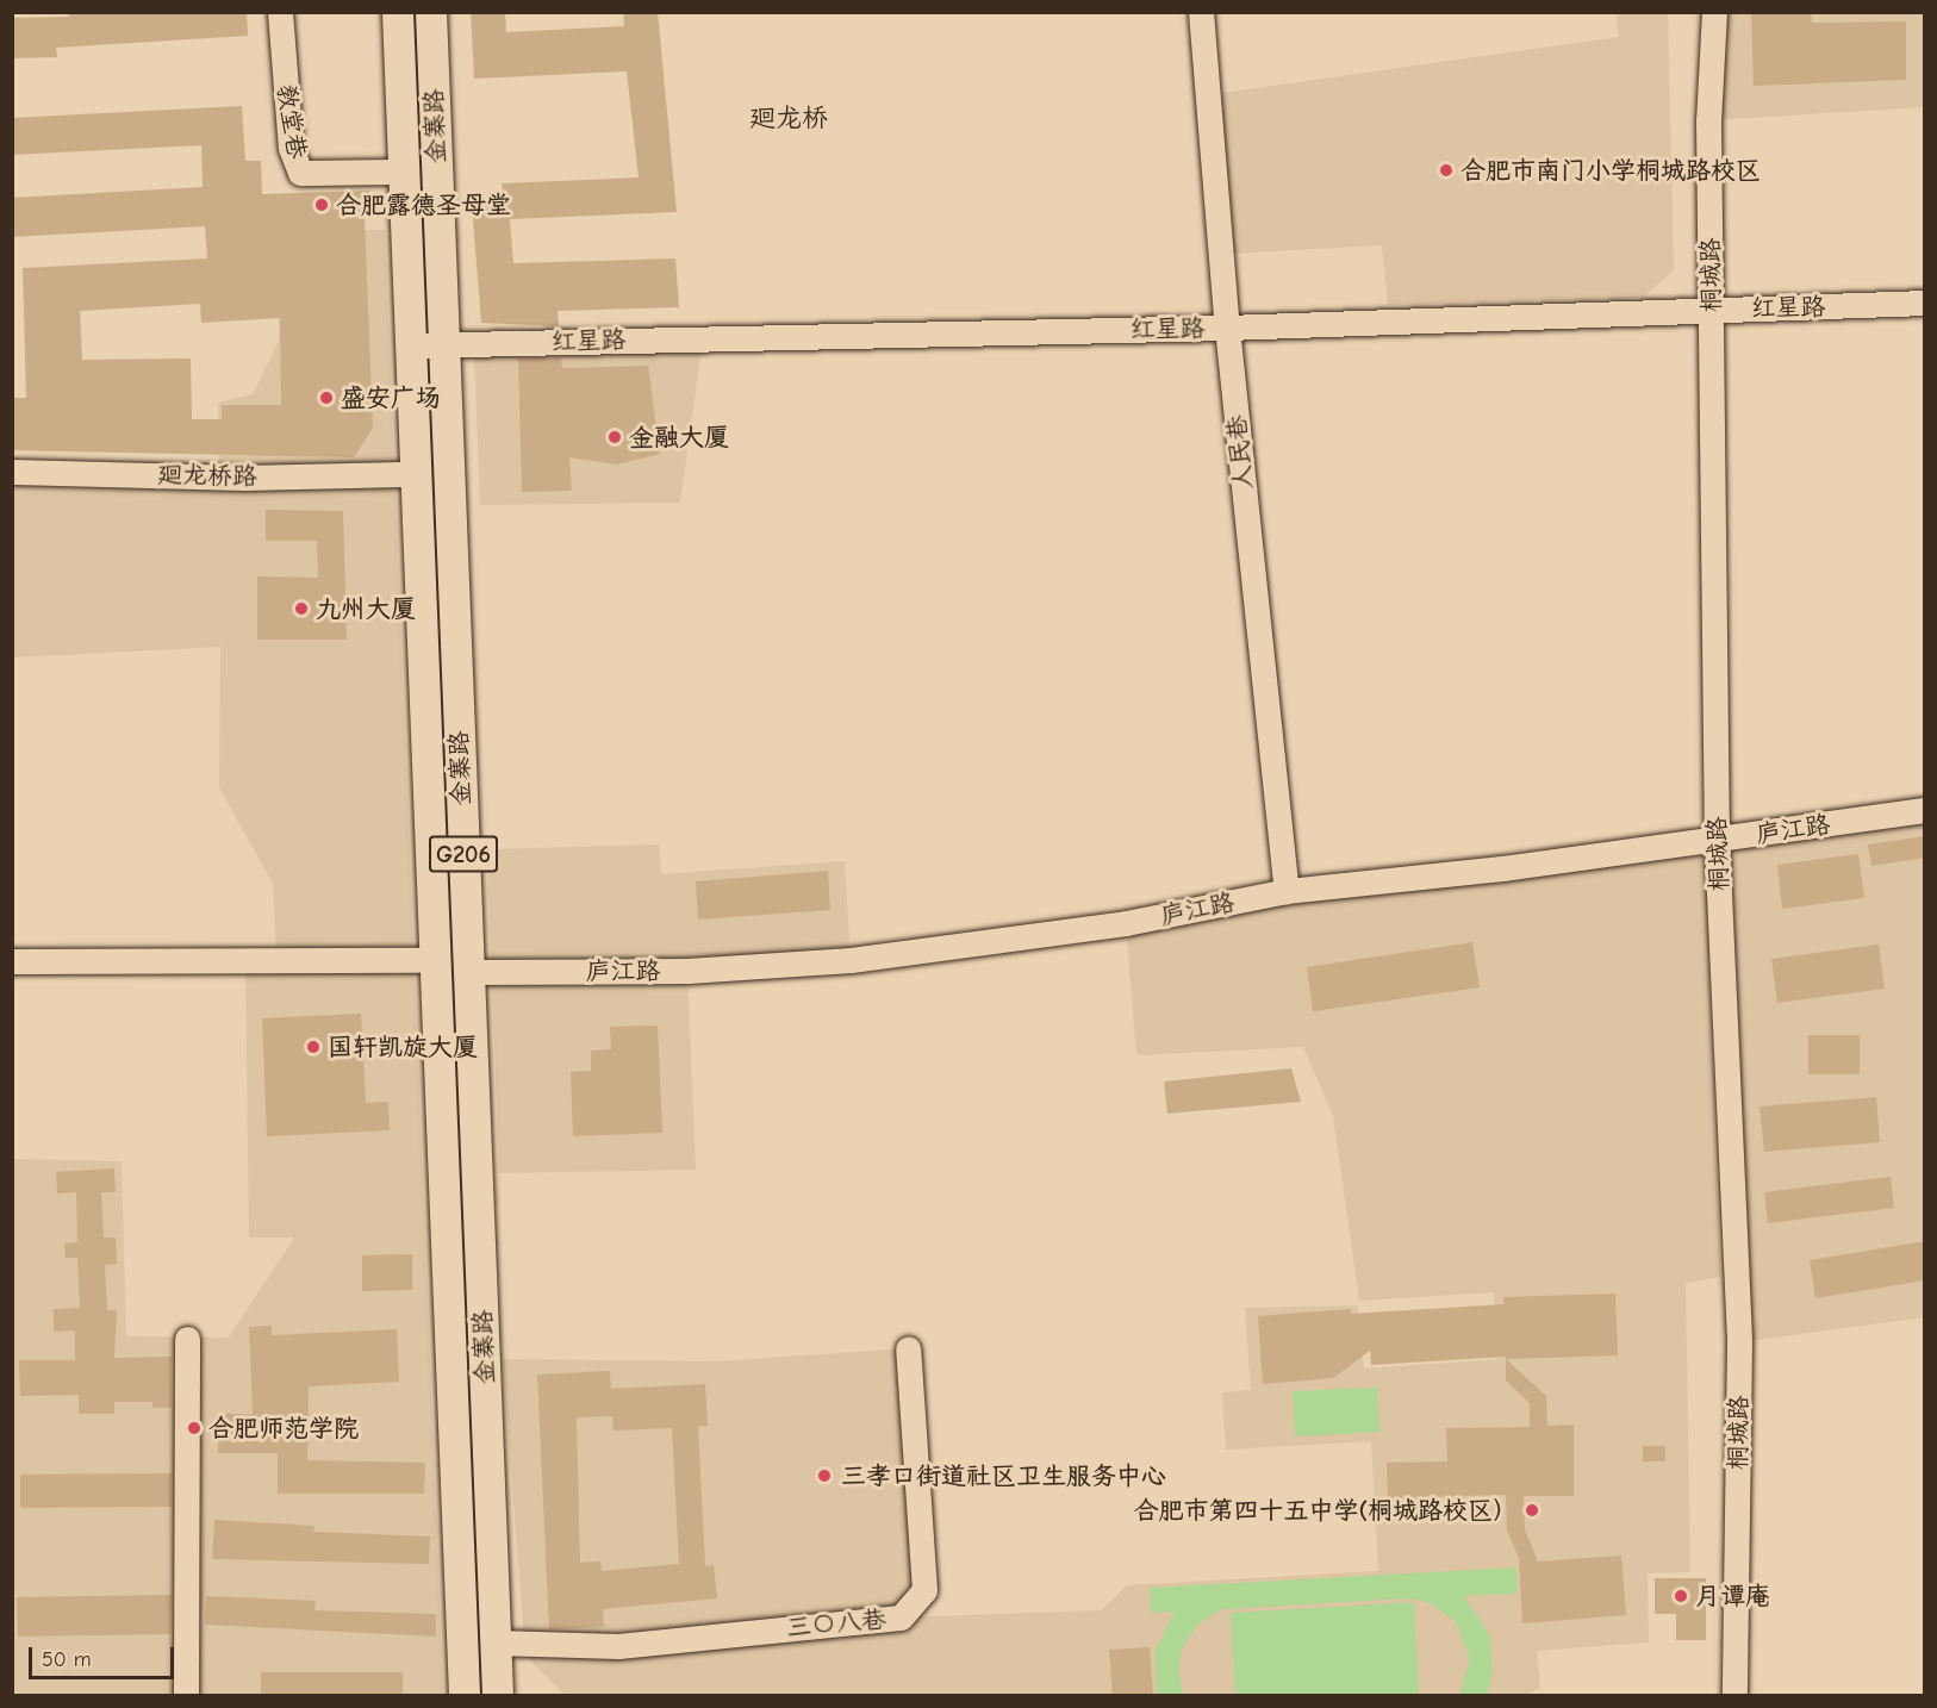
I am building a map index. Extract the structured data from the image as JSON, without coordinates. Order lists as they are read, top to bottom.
{
  "streets": {
    "main road": ["金寨路", "G206"],
    "street": [
      "教堂巷",
      "桐城路",
      "红星路",
      "人民巷",
      "廻龙桥路",
      "庐江路",
      "三〇八巷"
    ]
  },
  "crossings": [
    ["教堂巷", "金寨路"],
    ["金寨路", "红星路"],
    ["金寨路", "庐江路"],
    ["金寨路", "三〇八巷"],
    ["桐城路", "红星路"],
    ["桐城路", "庐江路"],
    ["红星路", "人民巷"],
    ["人民巷", "庐江路"]
  ],
  "districts": ["廻龙桥"],
  "places": [
    "合肥市南门小学桐城路校区",
    "合肥露德圣母堂",
    "盛安广场",
    "金融大厦",
    "九州大厦",
    "国轩凯旋大厦",
    "合肥师范学院",
    "三孝口街道社区卫生服务中心",
    "合肥市第四十五中学(桐城路校区）",
    "月谭庵"
  ],
  "scale_bar": "50 m"
}
